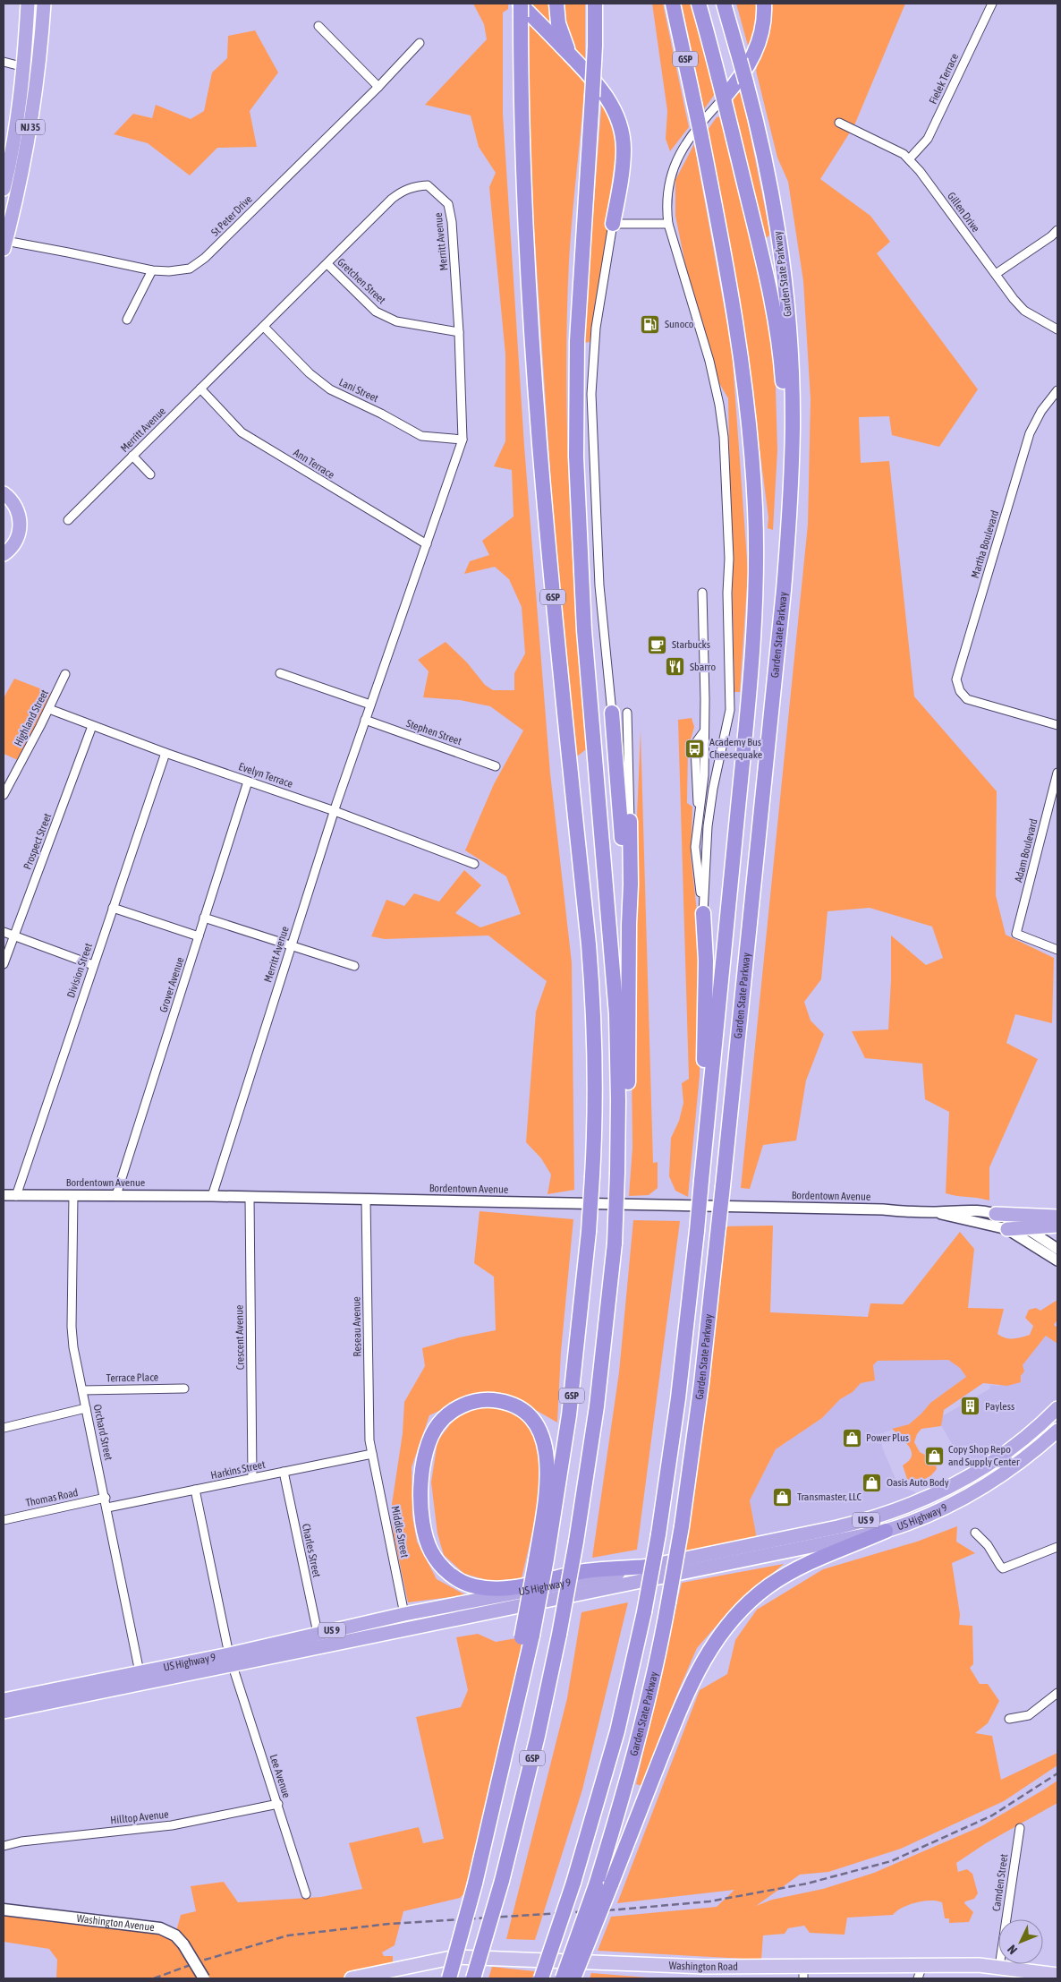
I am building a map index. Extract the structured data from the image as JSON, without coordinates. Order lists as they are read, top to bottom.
{
  "streets": {
    "highway": [
      "GSP",
      "NJ 35",
      "Garden State Parkway",
      "US Highway 9",
      "US 9"
    ],
    "main road": ["Washington Avenue", "Washington Road"],
    "street": [
      "Fielek Terrace",
      "Gillen Drive",
      "St Peter Drive",
      "Merritt Avenue",
      "Gretchen Street",
      "Lani Street",
      "Ann Terrace",
      "Martha Boulevard",
      "Highland Street",
      "Stephen Street",
      "Evelyn Terrace",
      "Prospect Street",
      "Adam Boulevard",
      "Division Street",
      "Grover Avenue",
      "Bordentown Avenue",
      "Reseau Avenue",
      "Crescent Avenue",
      "Terrace Place",
      "Orchard Street",
      "Harkins Street",
      "Thomas Road",
      "Middle Street",
      "Charles Street",
      "Lee Avenue",
      "Hilltop Avenue",
      "Camden Street"
    ]
  },
  "crossings": [
    ["Fielek Terrace", "Gillen Drive"],
    ["NJ 35", "St Peter Drive"],
    ["Merritt Avenue", "Gretchen Street"],
    ["Merritt Avenue", "Lani Street"],
    ["Merritt Avenue", "Ann Terrace"],
    ["Merritt Avenue", "Stephen Street"],
    ["Merritt Avenue", "Evelyn Terrace"],
    ["Merritt Avenue", "Bordentown Avenue"],
    ["Highland Street", "Evelyn Terrace"],
    ["Evelyn Terrace", "Prospect Street"],
    ["Evelyn Terrace", "Division Street"],
    ["Evelyn Terrace", "Grover Avenue"],
    ["Division Street", "Bordentown Avenue"],
    ["Grover Avenue", "Bordentown Avenue"],
    ["Bordentown Avenue", "Reseau Avenue"],
    ["Bordentown Avenue", "Crescent Avenue"],
    ["Bordentown Avenue", "Orchard Street"],
    ["Reseau Avenue", "Harkins Street"],
    ["Reseau Avenue", "Middle Street"],
    ["Crescent Avenue", "Harkins Street"],
    ["Terrace Place", "Orchard Street"],
    ["Orchard Street", "Harkins Street"],
    ["Orchard Street", "Thomas Road"],
    ["Orchard Street", "US Highway 9"],
    ["Harkins Street", "Middle Street"],
    ["Harkins Street", "Charles Street"],
    ["Harkins Street", "Lee Avenue"],
    ["US Highway 9", "Middle Street"],
    ["US Highway 9", "Charles Street"],
    ["US Highway 9", "Lee Avenue"],
    ["Lee Avenue", "Hilltop Avenue"],
    ["Camden Street", "Washington Road"]
  ],
  "places": {
    "fuel station": ["Sunoco"],
    "cafe": ["Starbucks"],
    "restaurant": ["Sbarro"],
    "bus stop": ["Academy Bus Cheesequake"],
    "building": ["Payless"],
    "shop": [
      "Power Plus",
      "Copy Shop Repo and Supply Center",
      "Oasis Auto Body",
      "Transmaster, LLC"
    ]
  },
  "north": "bottom left"
}
